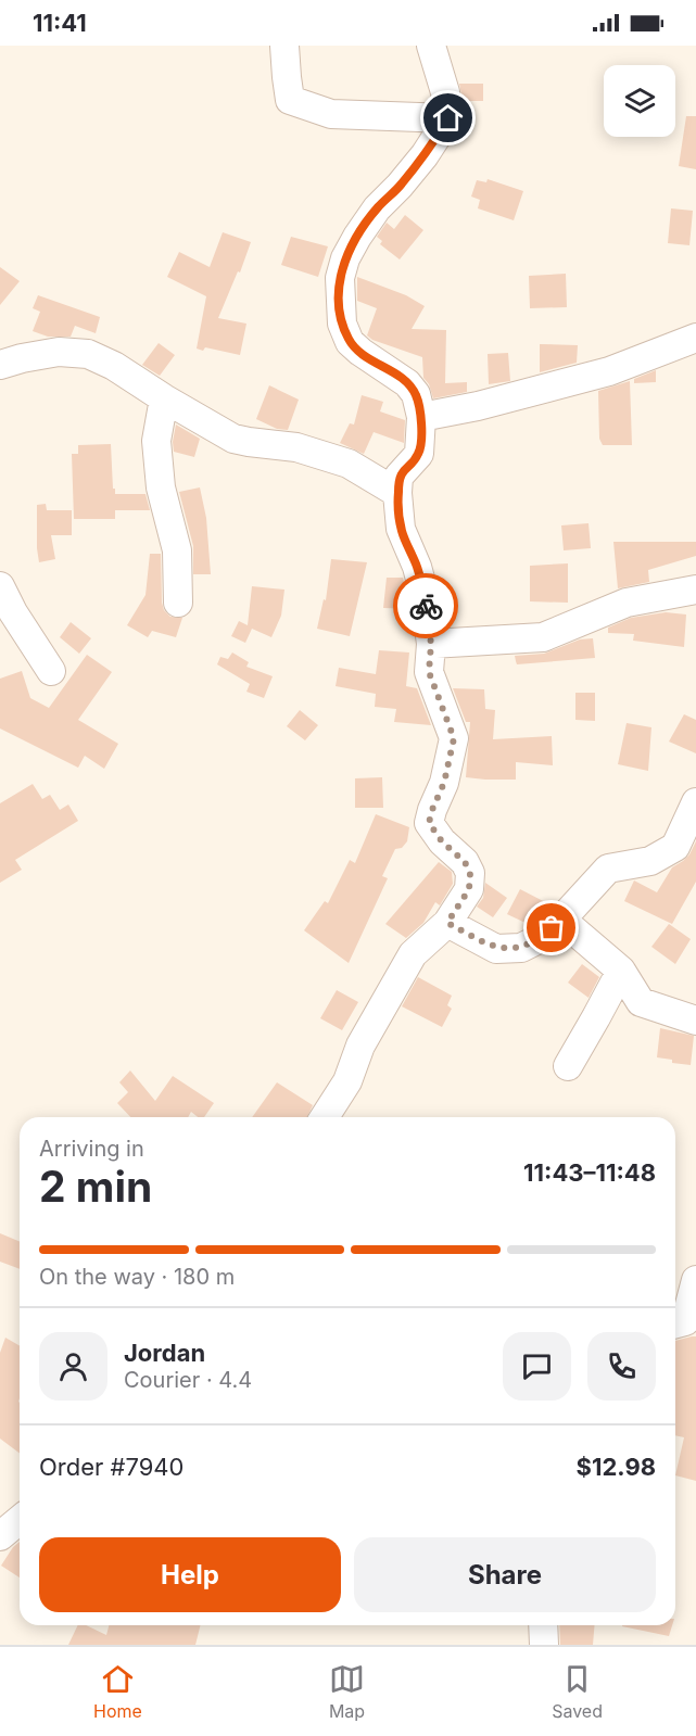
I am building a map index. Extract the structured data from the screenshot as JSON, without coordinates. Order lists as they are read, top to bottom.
{
  "page": {
    "status": "11:41",
    "heading": ["2 min", "Arriving in", "11:43–11:48"],
    "panel": [
      "Jordan",
      "Courier · 4.4",
      "Order #7940",
      "$12.98"
    ],
    "bar": "On the way · 180 m",
    "buttons": ["Help", "Share"],
    "tabs": ["Home", "Map", "Saved"]
  }
}
